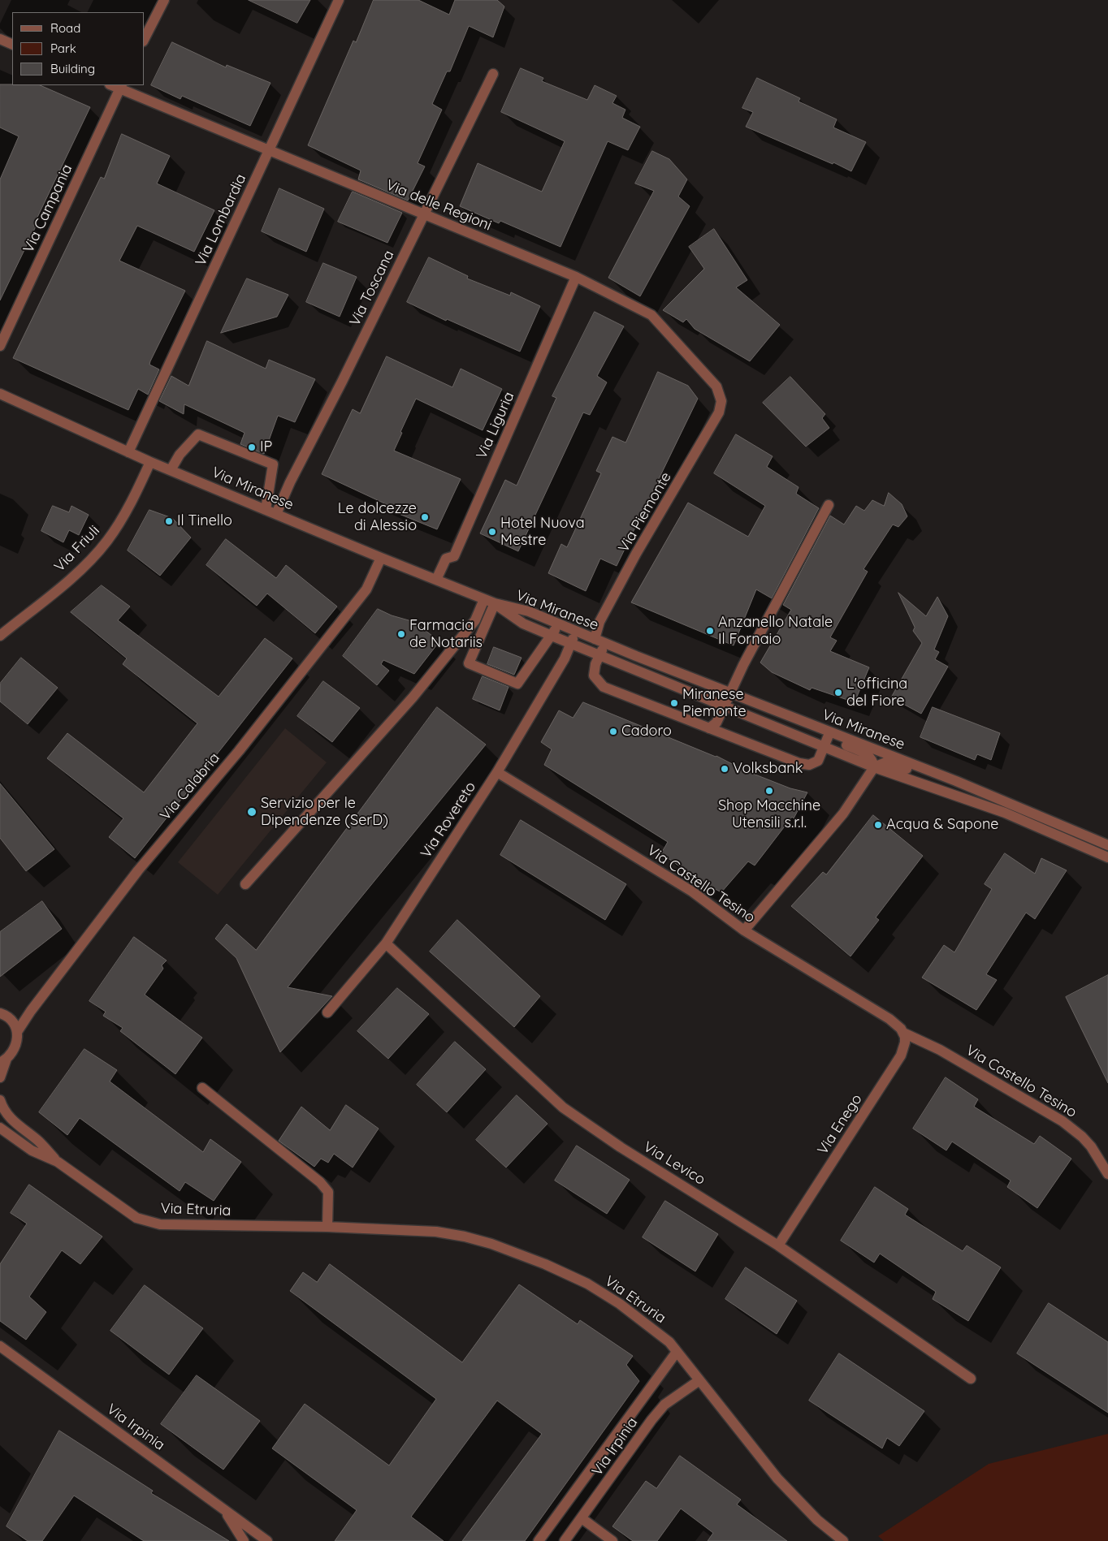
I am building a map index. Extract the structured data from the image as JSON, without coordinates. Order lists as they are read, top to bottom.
{
  "streets": {
    "street": [
      "Via delle Regioni",
      "Via Campania",
      "Via Lombardia",
      "Via Toscana",
      "Via Liguria",
      "Via Miranese",
      "Via Piemonte",
      "Via Friuli",
      "Via Calabria",
      "Via Rovereto",
      "Via Castello Tesino",
      "Via Enego",
      "Via Levico",
      "Via Etruria",
      "Via Irpinia"
    ]
  },
  "crossings": [
    ["Via delle Regioni", "Via Campania"],
    ["Via delle Regioni", "Via Lombardia"],
    ["Via delle Regioni", "Via Toscana"],
    ["Via delle Regioni", "Via Liguria"],
    ["Via delle Regioni", "Via Piemonte"],
    ["Via Lombardia", "Via Miranese"],
    ["Via Toscana", "Via Miranese"],
    ["Via Liguria", "Via Miranese"],
    ["Via Miranese", "Via Piemonte"],
    ["Via Miranese", "Via Friuli"],
    ["Via Miranese", "Via Calabria"],
    ["Via Miranese", "Via Rovereto"],
    ["Via Rovereto", "Via Castello Tesino"],
    ["Via Rovereto", "Via Levico"],
    ["Via Castello Tesino", "Via Enego"],
    ["Via Enego", "Via Levico"],
    ["Via Etruria", "Via Irpinia"]
  ],
  "places": [
    "IP",
    "Le dolcezze di Alessio",
    "Il Tinello",
    "Hotel Nuova Mestre",
    "Anzanello Natale Il Fornaio",
    "Farmacia de Notariis",
    "L'officina del Fiore",
    "Miranese Piemonte",
    "Cadoro",
    "Volksbank",
    "Shop Macchine Utensili s.r.l.",
    "Servizio per le Dipendenze (SerD)",
    "Acqua & Sapone"
  ],
  "legend": ["Road", "Park", "Building"]
}
